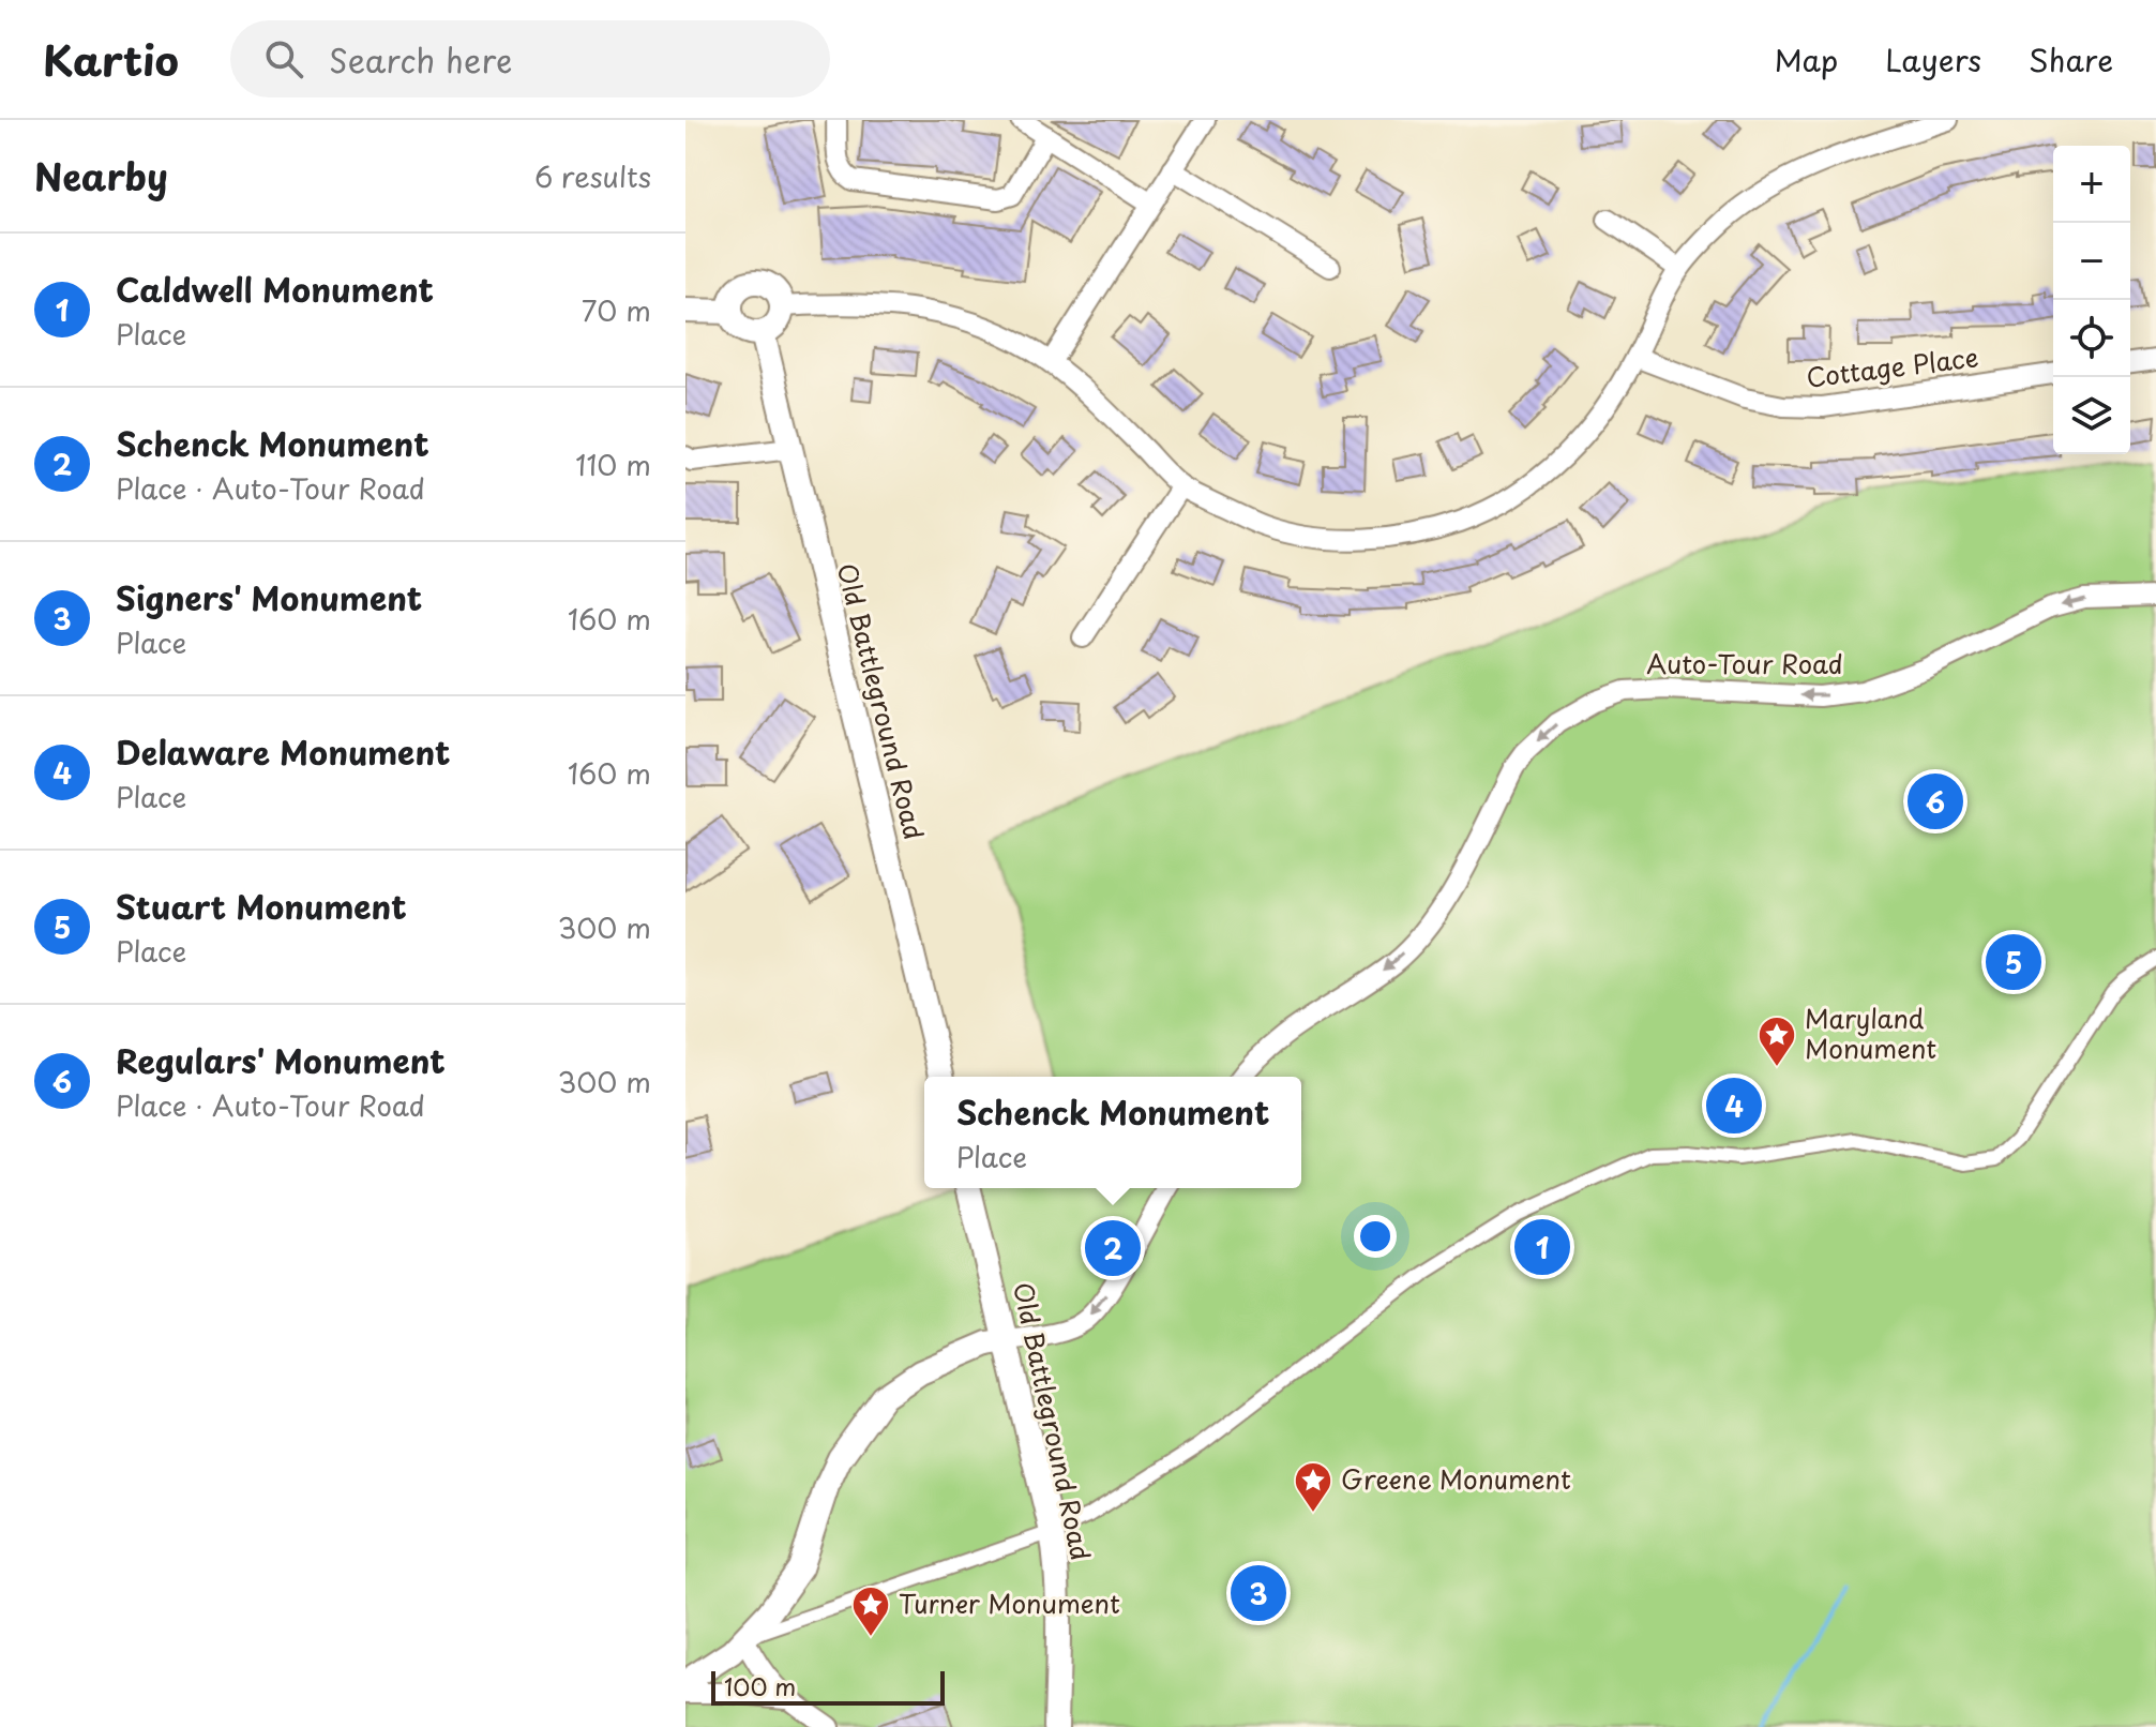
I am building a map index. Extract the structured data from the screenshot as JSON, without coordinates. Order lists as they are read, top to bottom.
{
  "streets": {
    "street": ["Cottage Place", "Auto-Tour Road", "Old Battleground Road"]
  },
  "one_way": ["Auto-Tour Road"],
  "places": {
    "place": ["Maryland Monument", "Greene Monument", "Turner Monument"]
  },
  "scale_bar": "100 m",
  "page": {
    "header": "Kartio",
    "search": "Search here",
    "nav": ["Map", "Layers", "Share"],
    "heading": ["Nearby", "6 results"],
    "map_buttons": ["+", "−"],
    "list": [
      {
        "mark": "1",
        "name": "Caldwell Monument",
        "note": "Place",
        "value": "70 m"
      },
      {
        "mark": "2",
        "name": "Schenck Monument",
        "note": "Place · Auto-Tour Road",
        "value": "110 m"
      },
      {
        "mark": "3",
        "name": "Signers' Monument",
        "note": "Place",
        "value": "160 m"
      },
      {
        "mark": "4",
        "name": "Delaware Monument",
        "note": "Place",
        "value": "160 m"
      },
      {
        "mark": "5",
        "name": "Stuart Monument",
        "note": "Place",
        "value": "300 m"
      },
      {
        "mark": "6",
        "name": "Regulars' Monument",
        "note": "Place · Auto-Tour Road",
        "value": "300 m"
      }
    ],
    "pins": [
      "6",
      "5",
      "4",
      "1",
      "2",
      "3"
    ],
    "popup": ["Schenck Monument", "Place"],
    "scale": "100 m"
  }
}
